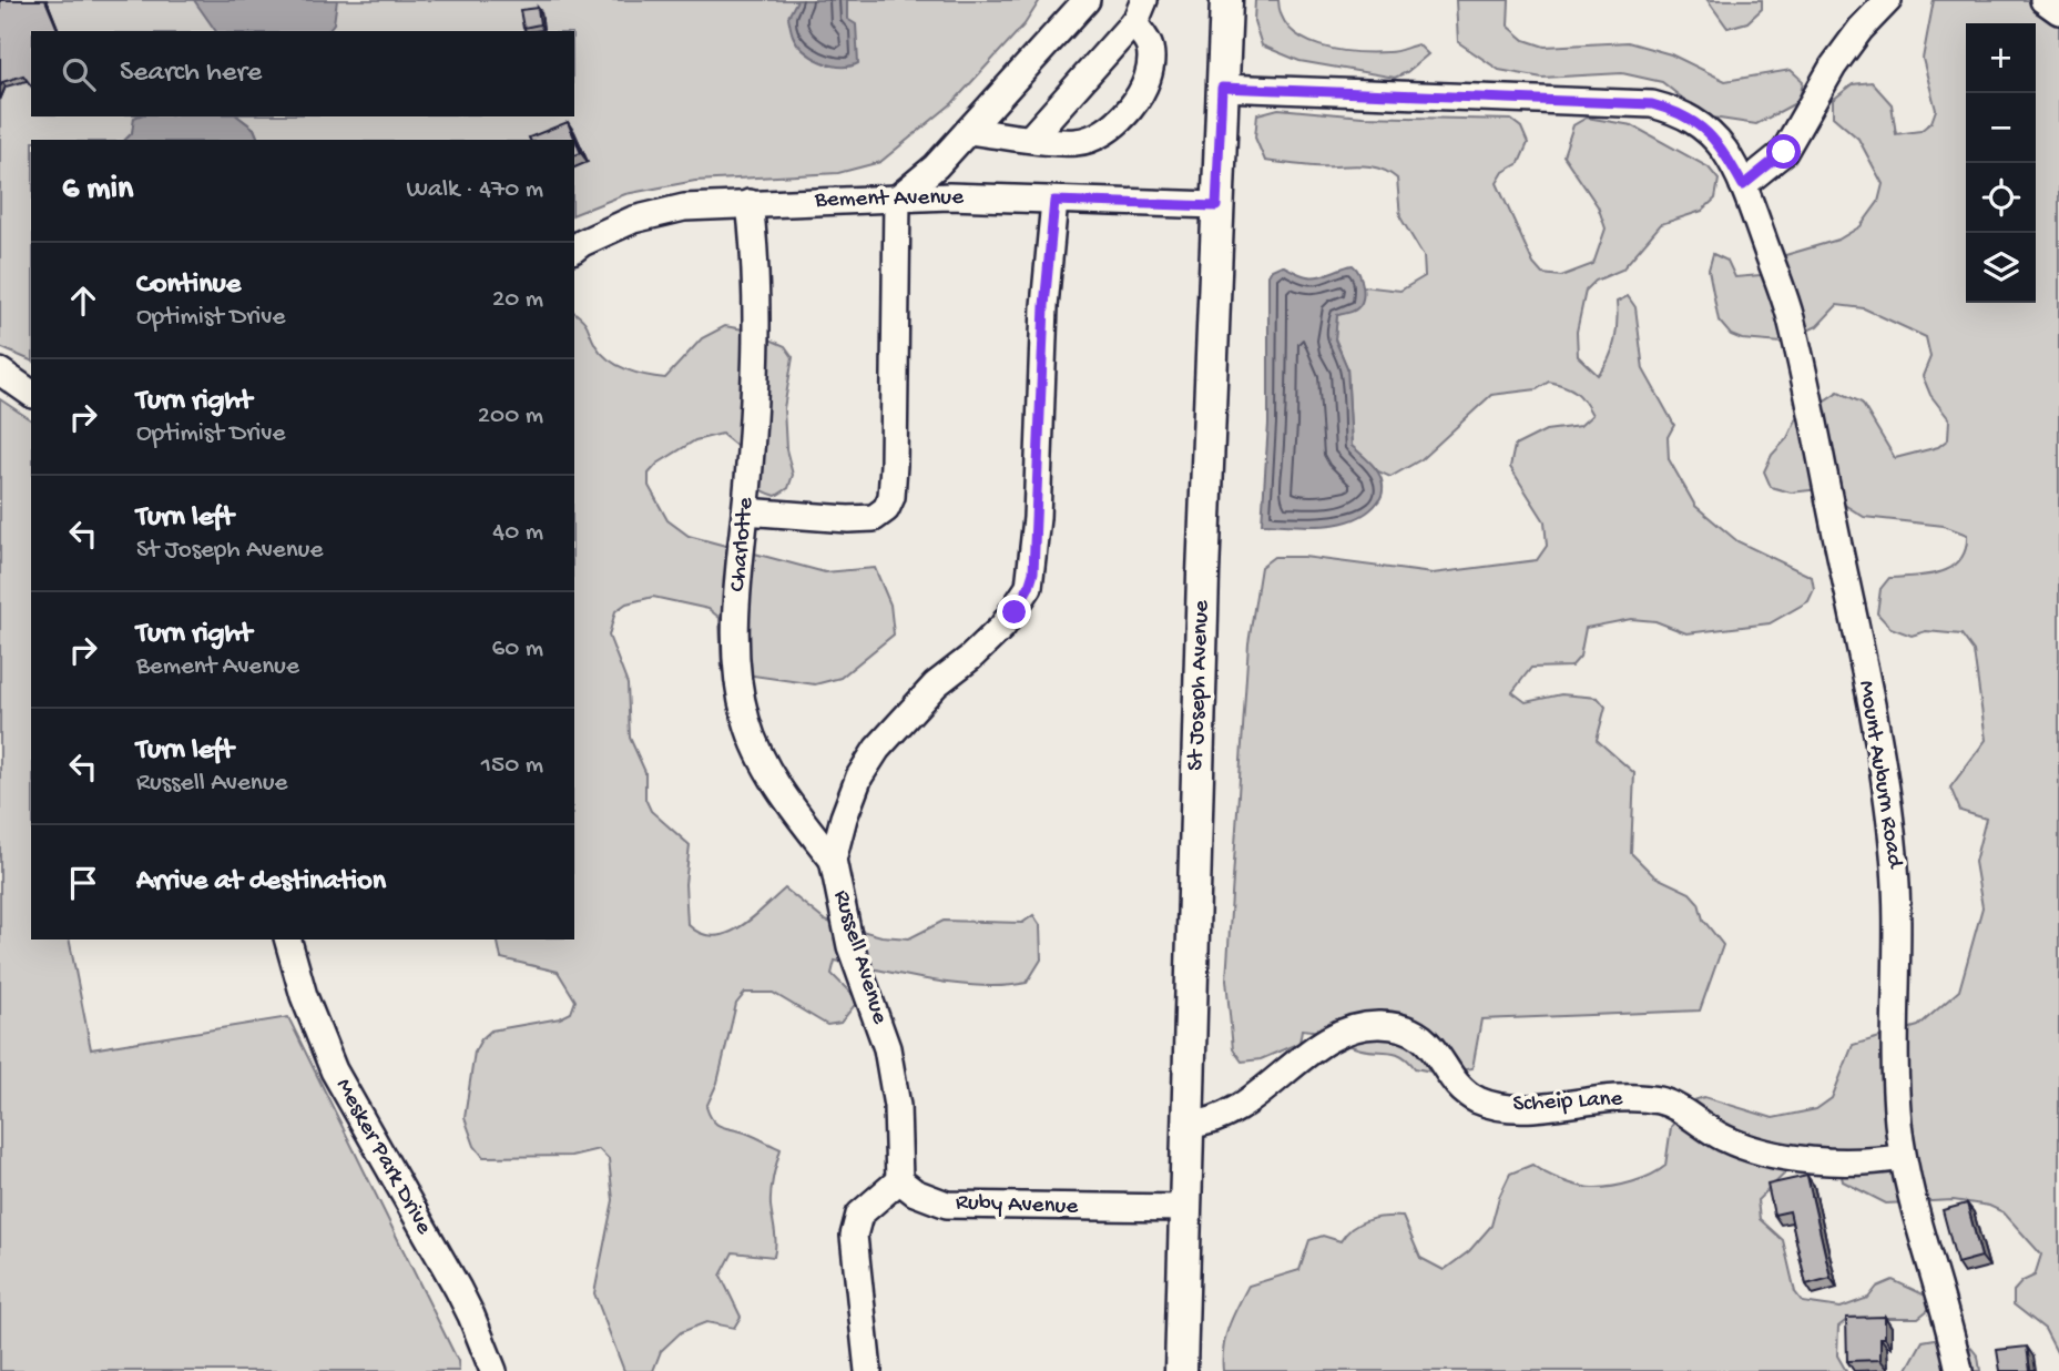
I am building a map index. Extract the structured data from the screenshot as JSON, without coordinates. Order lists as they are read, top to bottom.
{
  "streets": {
    "main road": ["St Joseph Avenue"],
    "street": [
      "Bement Avenue",
      "Charlotte",
      "Mount Auburn Road",
      "Russell Avenue",
      "Scheip Lane",
      "Mesker Park Drive",
      "Ruby Avenue"
    ]
  },
  "crossings": [
    ["Bement Avenue", "Charlotte"],
    ["Bement Avenue", "St Joseph Avenue"],
    ["Bement Avenue", "Russell Avenue"],
    ["Charlotte", "Russell Avenue"],
    ["St Joseph Avenue", "Mount Auburn Road"],
    ["St Joseph Avenue", "Scheip Lane"],
    ["St Joseph Avenue", "Ruby Avenue"],
    ["Mount Auburn Road", "Scheip Lane"],
    ["Russell Avenue", "Ruby Avenue"]
  ],
  "page": {
    "map_buttons": ["+", "−"],
    "search": "Search here",
    "heading": ["6 min", "Walk · 470 m"],
    "list": [
      ["Continue", "Optimist Drive", "20 m"],
      ["Turn right", "Optimist Drive", "200 m"],
      ["Turn left", "St Joseph Avenue", "40 m"],
      ["Turn right", "Bement Avenue", "60 m"],
      ["Turn left", "Russell Avenue", "150 m"],
      "Arrive at destination"
    ]
  }
}
